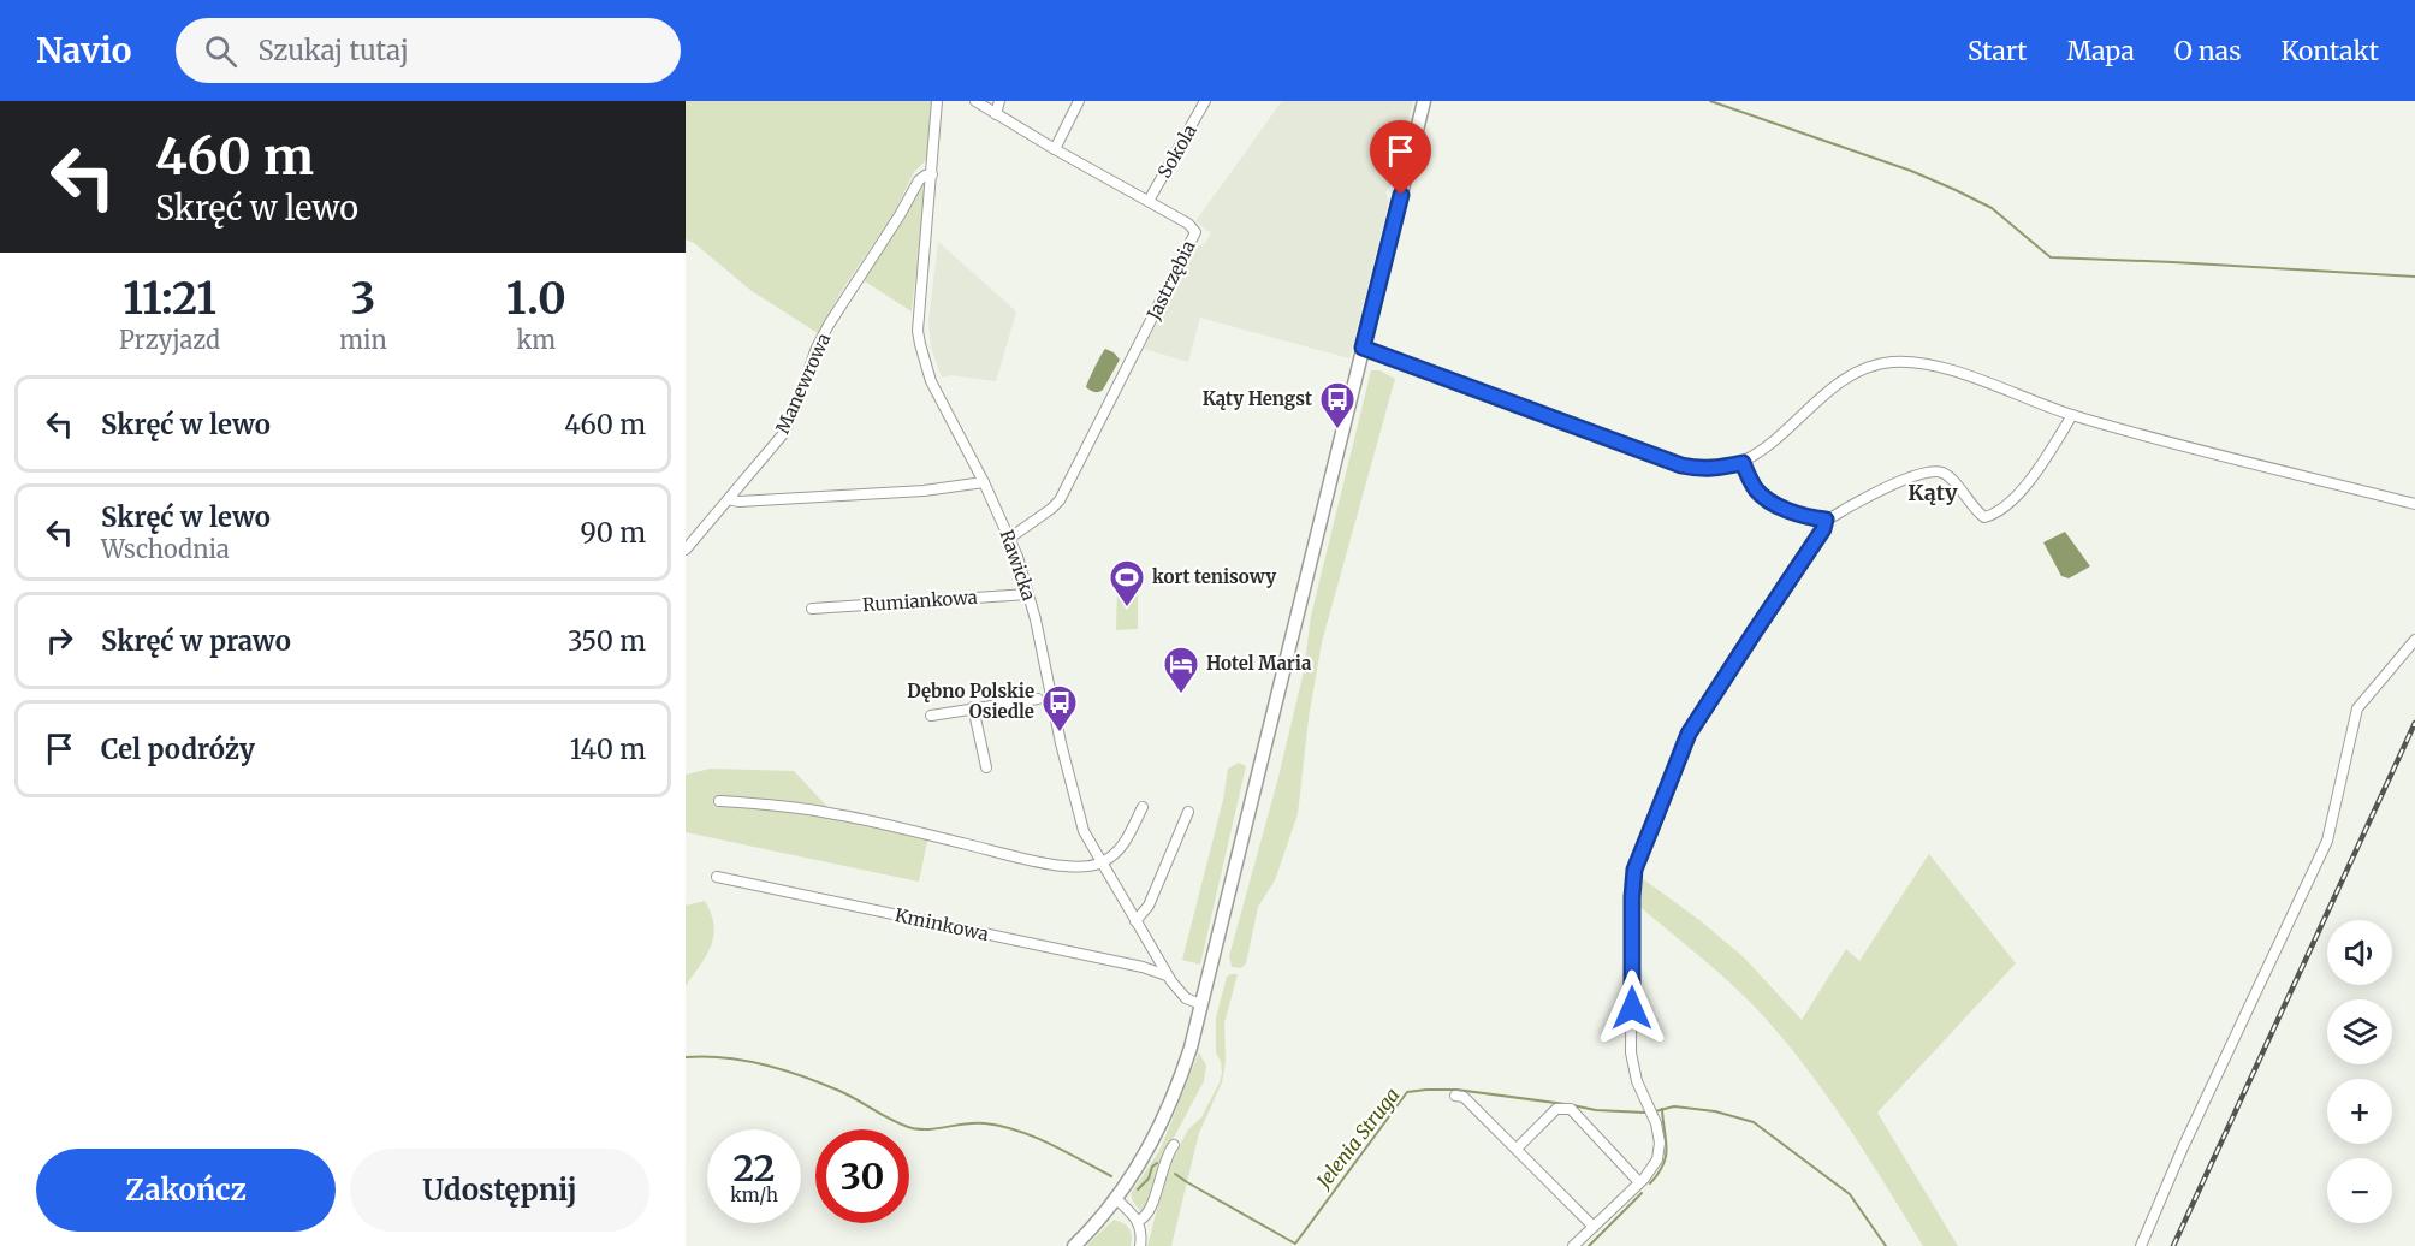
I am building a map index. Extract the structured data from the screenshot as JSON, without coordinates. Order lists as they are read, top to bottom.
{
  "streets": {
    "street": [
      "Sokola",
      "Jastrzębia",
      "Manewrowa",
      "Rawicka",
      "Rumiankowa",
      "Kminkowa"
    ]
  },
  "crossings": [
    ["Sokola", "Jastrzębia"],
    ["Jastrzębia", "Rawicka"],
    ["Manewrowa", "Rawicka"],
    ["Rawicka", "Rumiankowa"],
    ["Rawicka", "Kminkowa"]
  ],
  "districts": ["Kąty"],
  "water": ["Jelenia Struga"],
  "places": {
    "bus stop": ["Kąty Hengst", "Dębno Polskie Osiedle"],
    "sports": ["kort tenisowy"],
    "hotel": ["Hotel Maria"]
  },
  "page": {
    "header": "Navio",
    "search": "Szukaj tutaj",
    "nav": [
      "Start",
      "Mapa",
      "O nas",
      "Kontakt"
    ],
    "turn": ["460 m", "Skręć w lewo"],
    "eta": [
      "11:21",
      "Przyjazd",
      "3",
      "min",
      "1.0",
      "km"
    ],
    "list": [
      {
        "name": "Skręć w lewo",
        "value": "460 m"
      },
      {
        "name": "Skręć w lewo",
        "note": "Wschodnia",
        "value": "90 m"
      },
      {
        "name": "Skręć w prawo",
        "value": "350 m"
      },
      {
        "name": "Cel podróży",
        "value": "140 m"
      }
    ],
    "map_buttons": ["+", "−"],
    "speed": "22 km/h",
    "limit": "30",
    "buttons": ["Zakończ", "Udostępnij"]
  }
}
